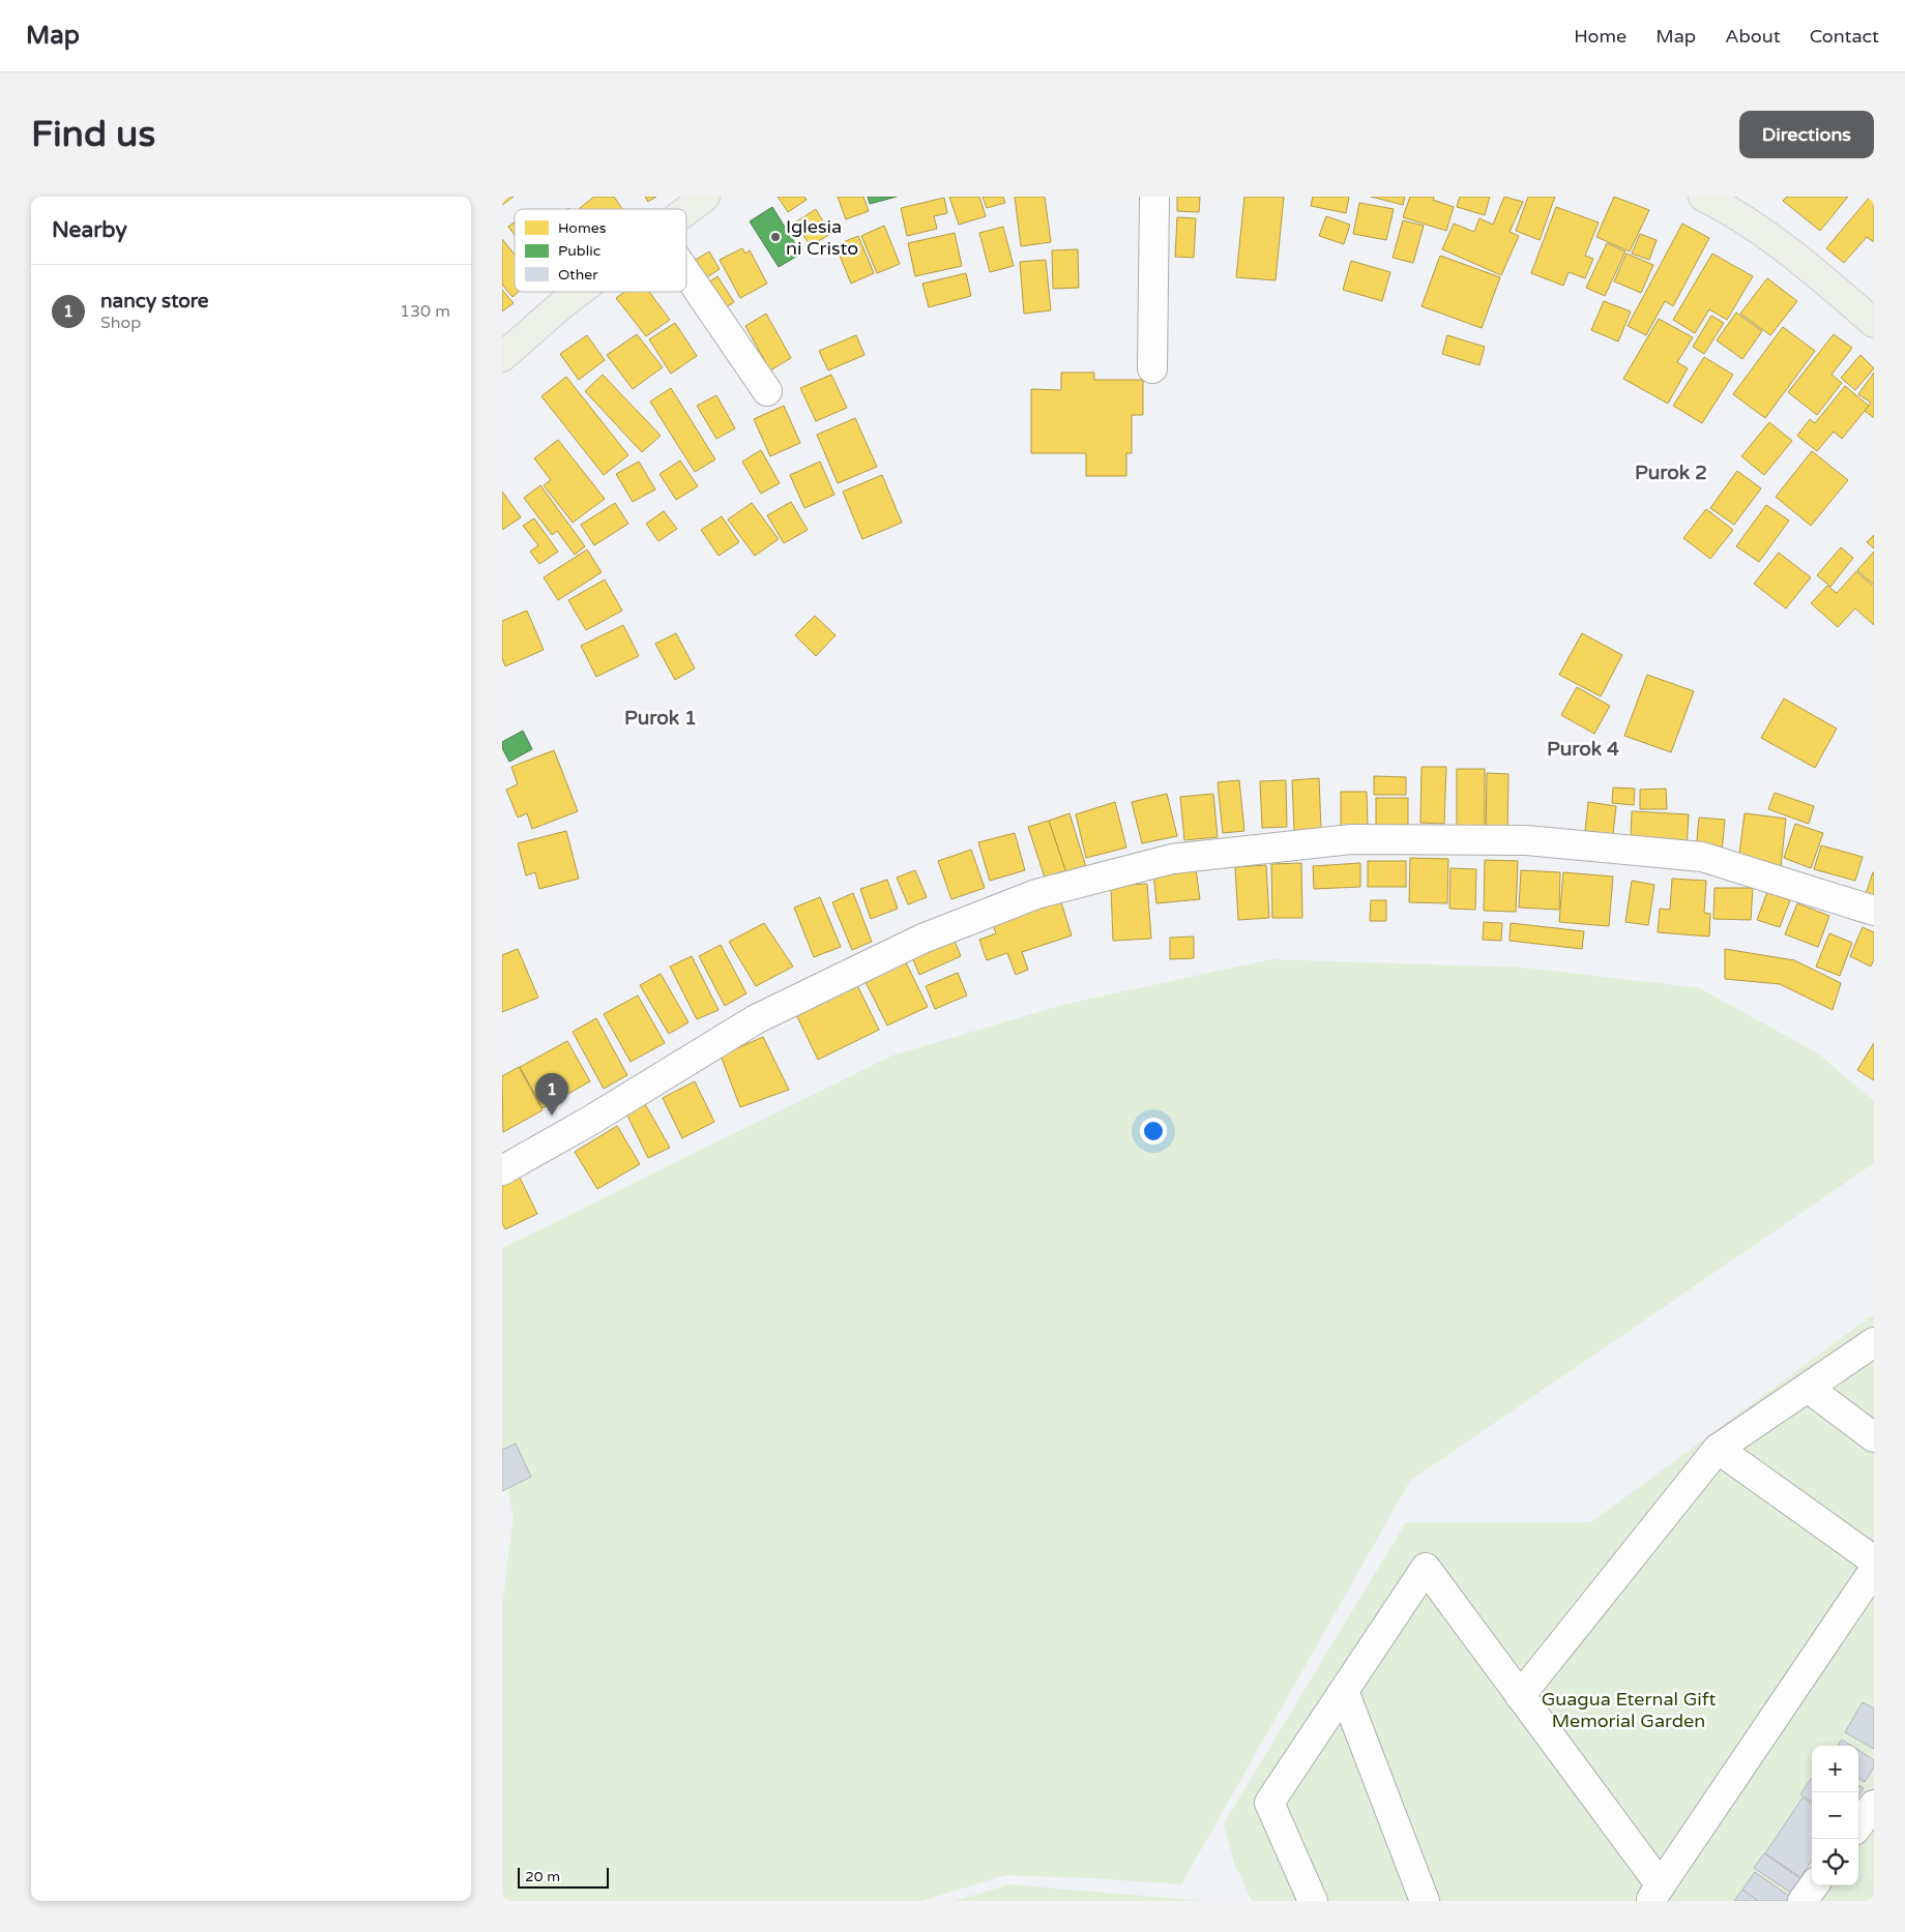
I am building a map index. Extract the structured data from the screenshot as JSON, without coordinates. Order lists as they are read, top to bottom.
{
  "districts": ["Purok 2", "Purok 1", "Purok 4"],
  "parks": ["Guagua Eternal Gift Memorial Garden"],
  "places": ["Iglesia ni Cristo"],
  "legend": ["Homes", "Public", "Other"],
  "scale_bar": "20 m",
  "page": {
    "header": "Map",
    "nav": [
      "Home",
      "Map",
      "About",
      "Contact"
    ],
    "buttons": "Directions",
    "title": "Find us",
    "heading": "Nearby",
    "list": [
      {
        "mark": "1",
        "name": "nancy store",
        "note": "Shop",
        "value": "130 m"
      }
    ],
    "pins": "1",
    "map_buttons": ["+", "−"],
    "scale": "20 m"
  }
}
